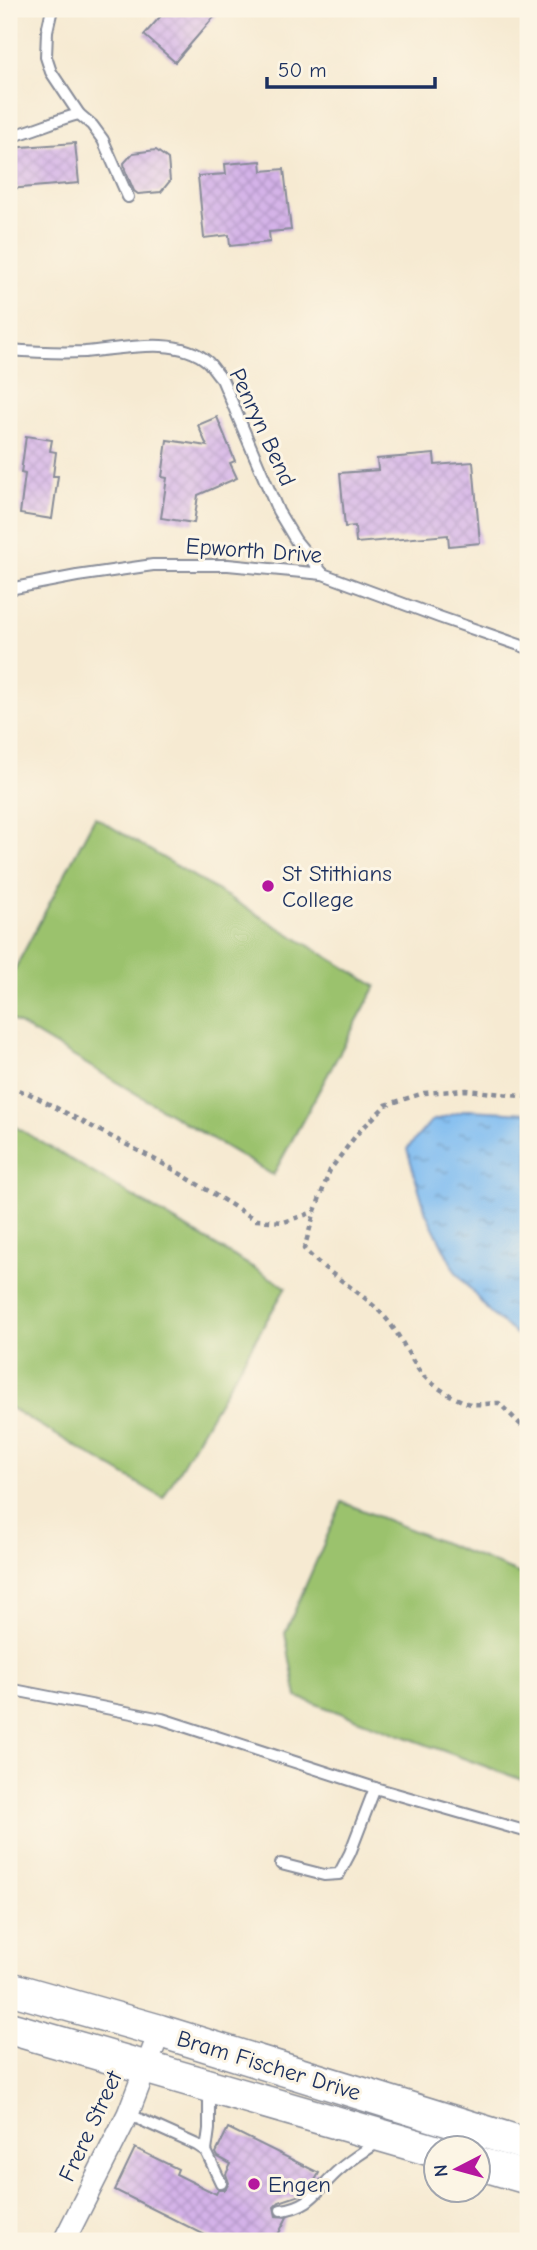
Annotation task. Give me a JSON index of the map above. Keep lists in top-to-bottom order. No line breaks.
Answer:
{"streets":{"main road":["Bram Fischer Drive"],"street":["Frere Street"],"lane":["Penryn Bend","Epworth Drive"]},"crossings":[["Penryn Bend","Epworth Drive"],["Bram Fischer Drive","Frere Street"]],"places":["St Stithians College","Engen"],"scale_bar":"50 m","north":"left"}
